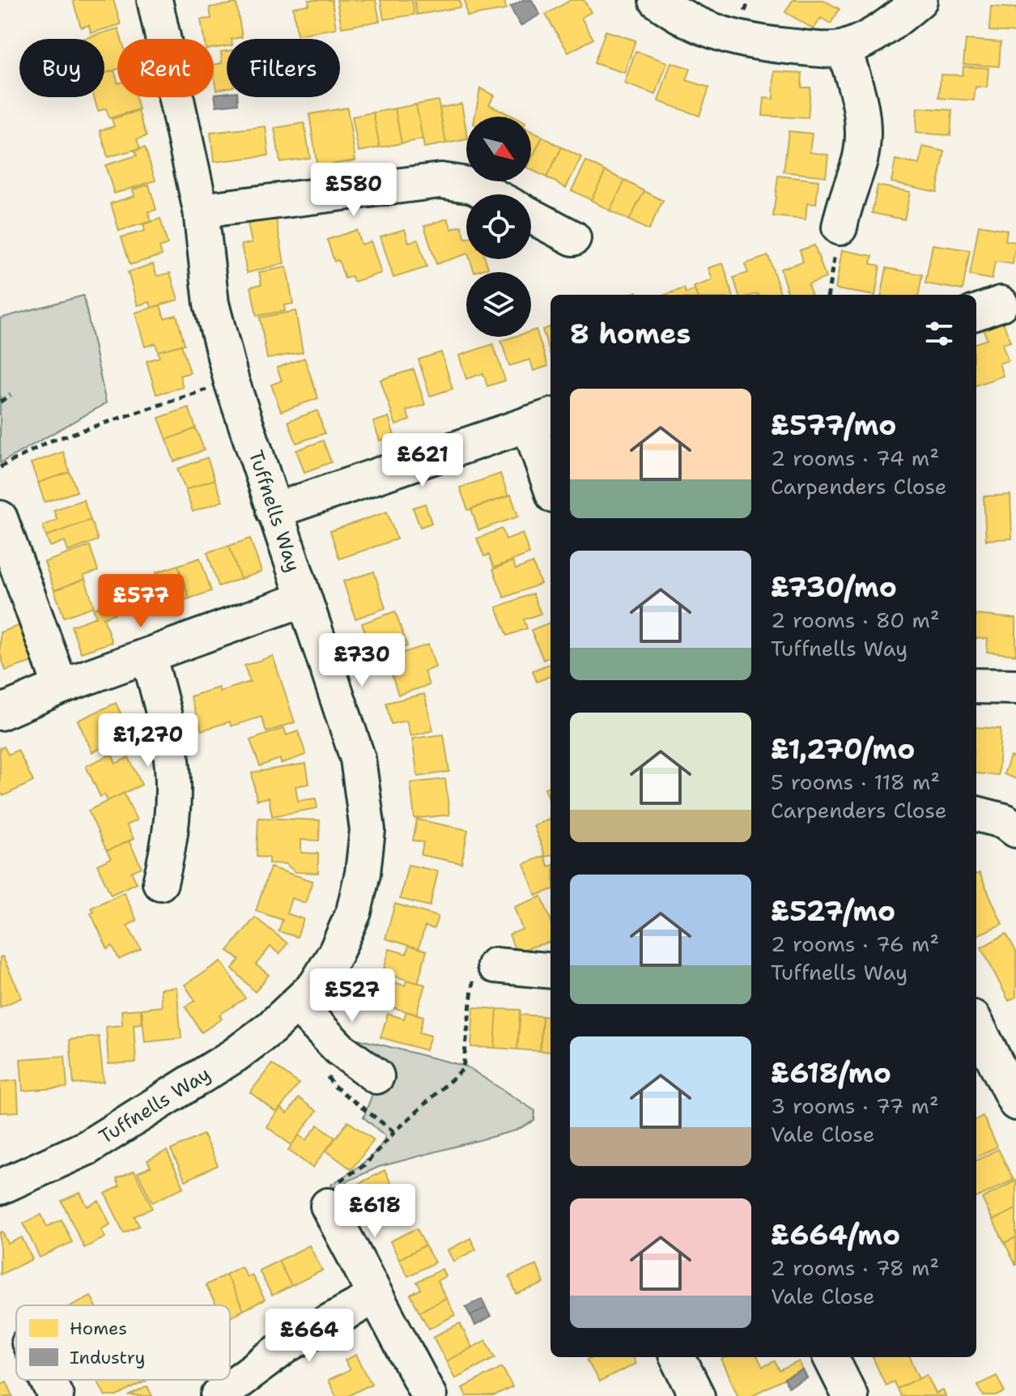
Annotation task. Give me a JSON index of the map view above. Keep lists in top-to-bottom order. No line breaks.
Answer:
{"streets":{"street":["Tuffnells Way"]},"legend":["Homes","Industry"],"north":"bottom right","page":{"chip":["Buy","Rent","Filters"],"price":["£580","£621","£577","£730","£1,270","£527","£618","£664"],"heading":"8 homes","list":[{"name":"£577/mo","note":"2 rooms · 74 m² · Carpenders Close"},{"name":"£730/mo","note":"2 rooms · 80 m² · Tuffnells Way"},{"name":"£1,270/mo","note":"5 rooms · 118 m² · Carpenders Close"},{"name":"£527/mo","note":"2 rooms · 76 m² · Tuffnells Way"},{"name":"£618/mo","note":"3 rooms · 77 m² · Vale Close"},{"name":"£664/mo","note":"2 rooms · 78 m² · Vale Close"}]}}
